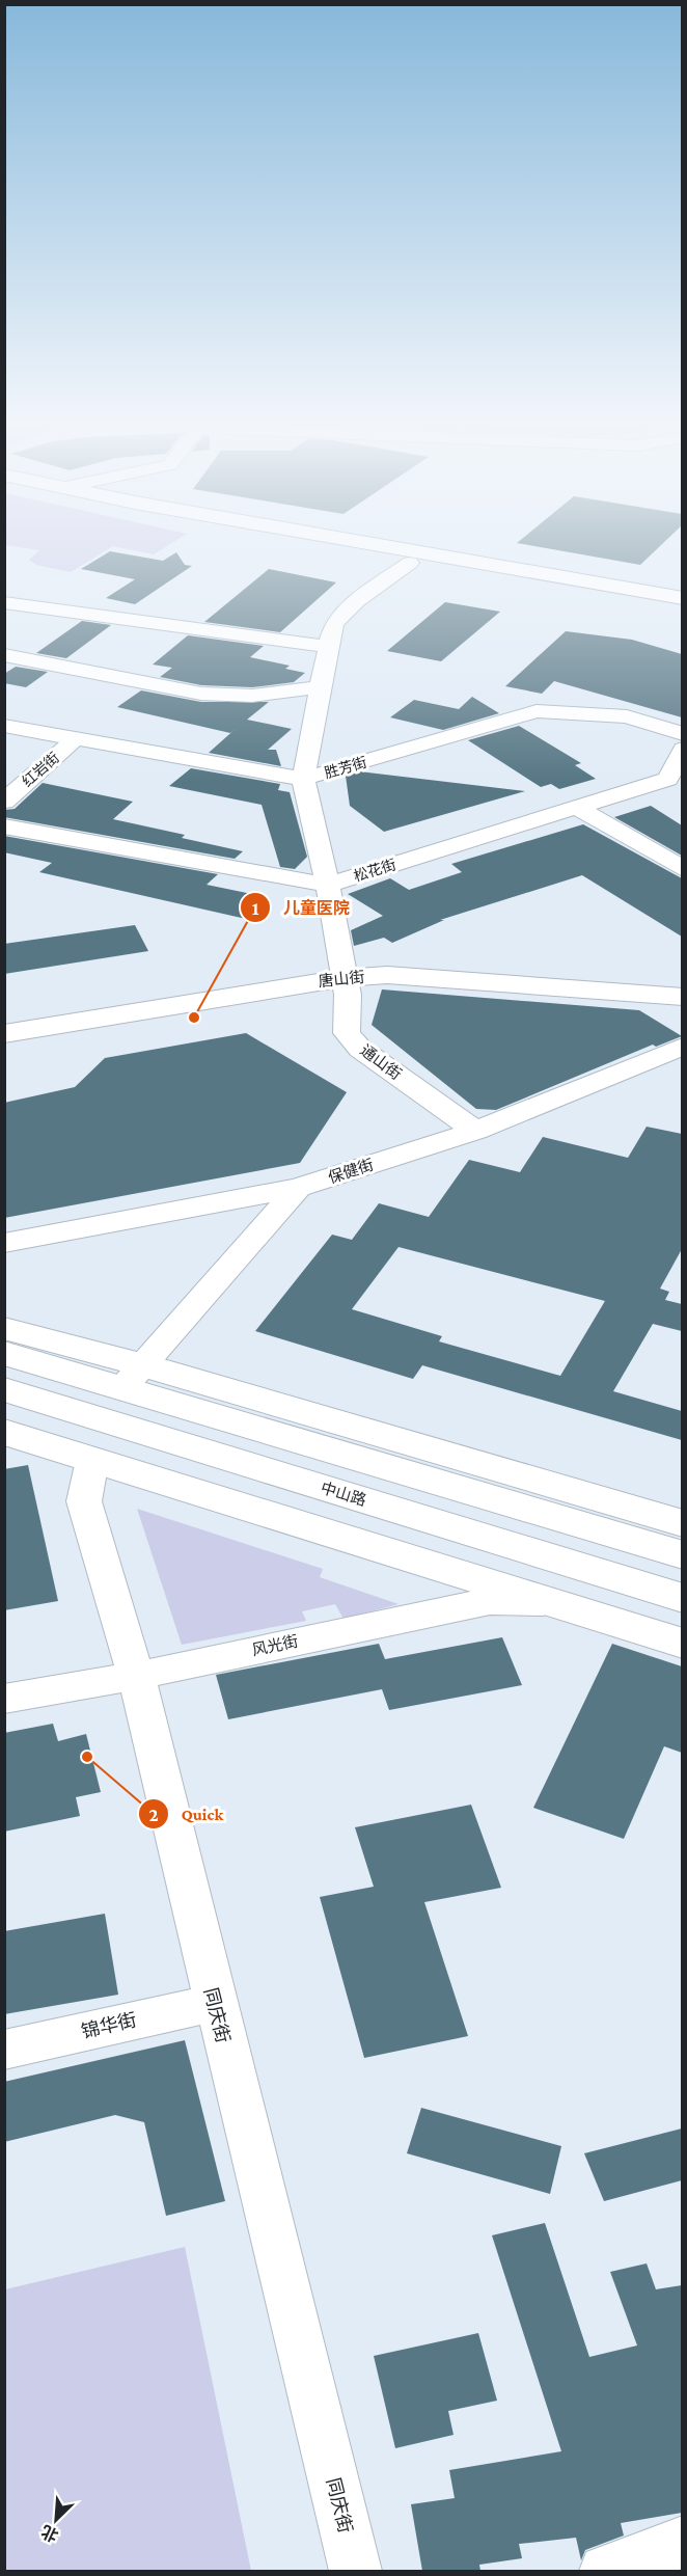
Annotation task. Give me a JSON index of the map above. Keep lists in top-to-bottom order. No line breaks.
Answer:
{"streets":{"main road":["唐山街","中山路"],"street":["胜芳街","红岩街","松花街","通山街","保健街","风光街","同庆街","锦华街"]},"crossings":[["胜芳街","红岩街"],["胜芳街","通山街"],["松花街","通山街"],["唐山街","通山街"],["通山街","保健街"],["风光街","同庆街"],["同庆街","锦华街"]],"places":["儿童医院","Quick"],"north":"bottom left"}
